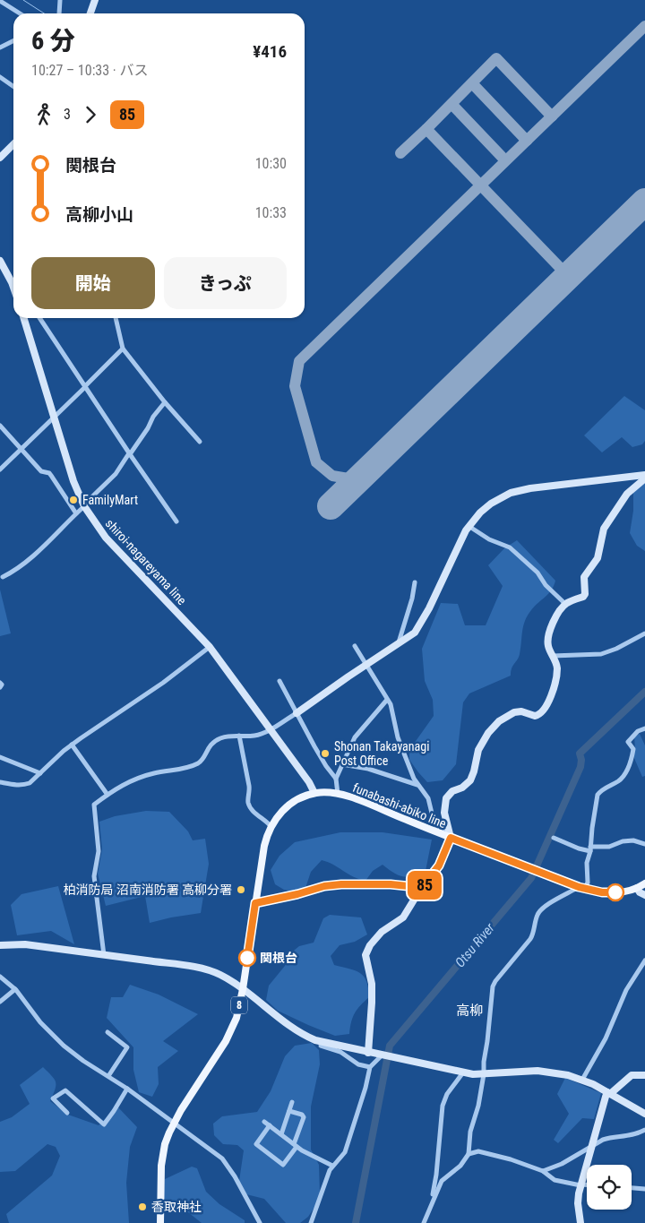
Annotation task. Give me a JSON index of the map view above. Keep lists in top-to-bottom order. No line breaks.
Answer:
{"streets":{"main road":["funabashi-abiko line","8"],"street":["shiroi-nagareyama line"]},"crossings":[["shiroi-nagareyama line","funabashi-abiko line"]],"districts":["高柳"],"water":["Otsu River"],"places":["FamilyMart","Shonan Takayanagi Post Office","柏消防局 沼南消防署 高柳分署","関根台","香取神社"],"lines":["bus line 85"],"page":{"on_map":"85","heading":["6 分","10:27 – 10:33 · バス","¥416"],"legs":["3","85"],"list":[{"name":"関根台","value":"10:30"},{"name":"高柳小山","value":"10:33"}],"buttons":["開始","きっぷ"]}}
